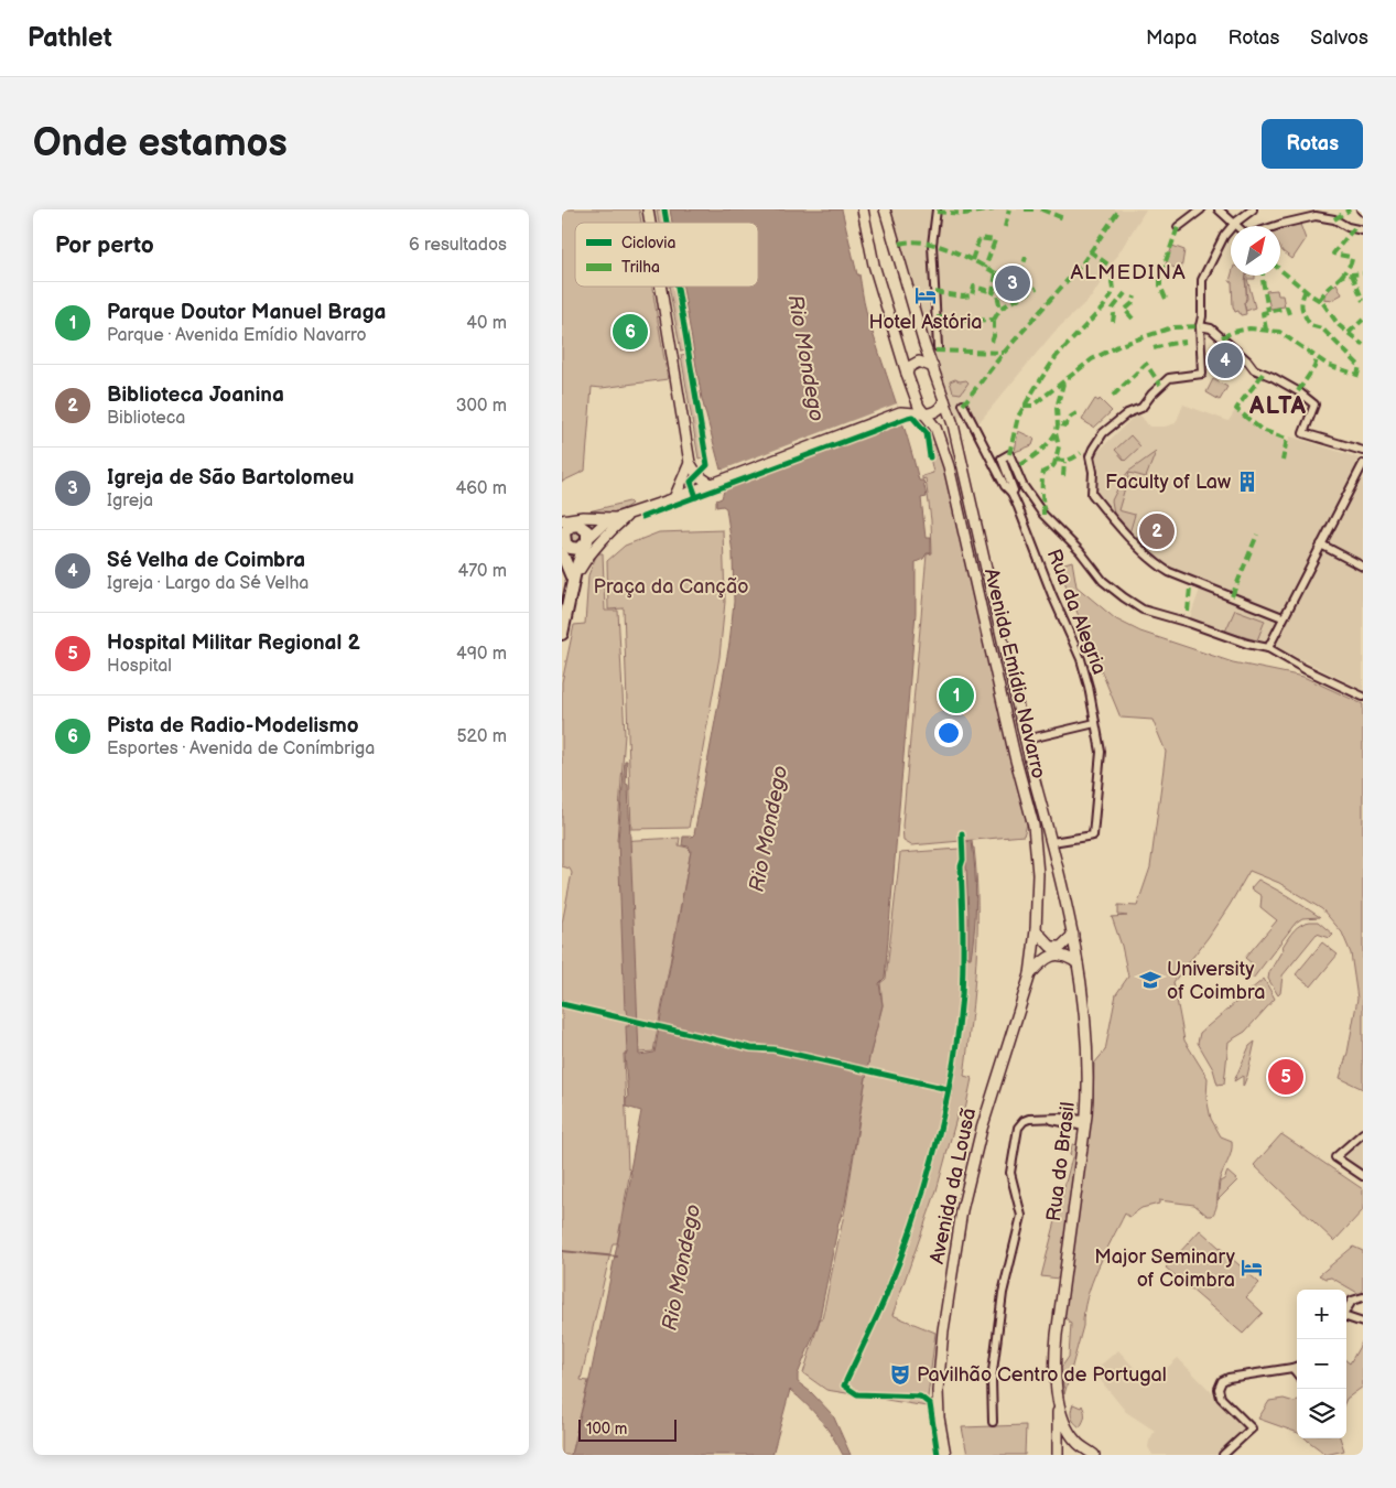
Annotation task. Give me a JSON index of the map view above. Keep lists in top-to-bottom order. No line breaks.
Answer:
{"streets":{"main road":["Avenida Emídio Navarro","Rua do Brasil","Avenida da Lousã"],"street":["Rua da Alegria"]},"crossings":[["Rua da Alegria","Avenida Emídio Navarro"],["Avenida Emídio Navarro","Rua do Brasil"],["Avenida Emídio Navarro","Avenida da Lousã"]],"districts":["ALMEDINA","ALTA"],"water":["Rio Mondego"],"parks":["Praça da Canção"],"places":{"hotel":["Hotel Astória","Major Seminary of Coimbra"],"building":["Faculty of Law"],"school or university":["University of Coimbra"],"theatre":["Pavilhão Centro de Portugal"]},"legend":["Ciclovia","Trilha"],"scale_bar":"100 m","north":"top right","page":{"header":"Pathlet","nav":["Mapa","Rotas","Salvos"],"buttons":"Rotas","title":"Onde estamos","heading":["Por perto","6 resultados"],"pins":["3","6","4","2","1","5"],"list":[{"mark":"1","name":"Parque Doutor Manuel Braga","note":"Parque · Avenida Emídio Navarro","value":"40 m"},{"mark":"2","name":"Biblioteca Joanina","note":"Biblioteca","value":"300 m"},{"mark":"3","name":"Igreja de São Bartolomeu","note":"Igreja","value":"460 m"},{"mark":"4","name":"Sé Velha de Coimbra","note":"Igreja · Largo da Sé Velha","value":"470 m"},{"mark":"5","name":"Hospital Militar Regional 2","note":"Hospital","value":"490 m"},{"mark":"6","name":"Pista de Radio-Modelismo","note":"Esportes · Avenida de Conímbriga","value":"520 m"}],"map_buttons":["+","−"],"scale":"100 m"}}
